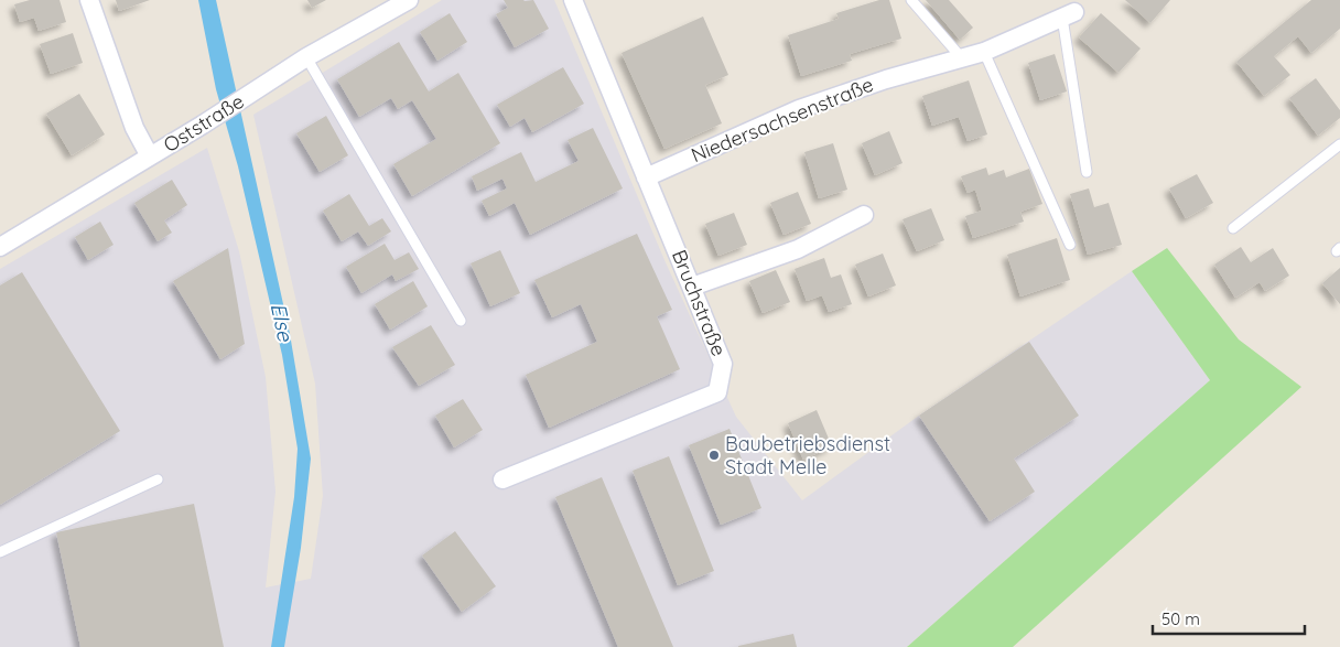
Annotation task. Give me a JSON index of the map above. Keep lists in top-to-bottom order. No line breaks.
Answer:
{"streets":{"street":["Niedersachsenstraße","Oststraße","Bruchstraße"]},"crossings":[["Niedersachsenstraße","Bruchstraße"]],"water":["Else"],"places":["Baubetriebsdienst Stadt Melle"],"scale_bar":"50 m"}
